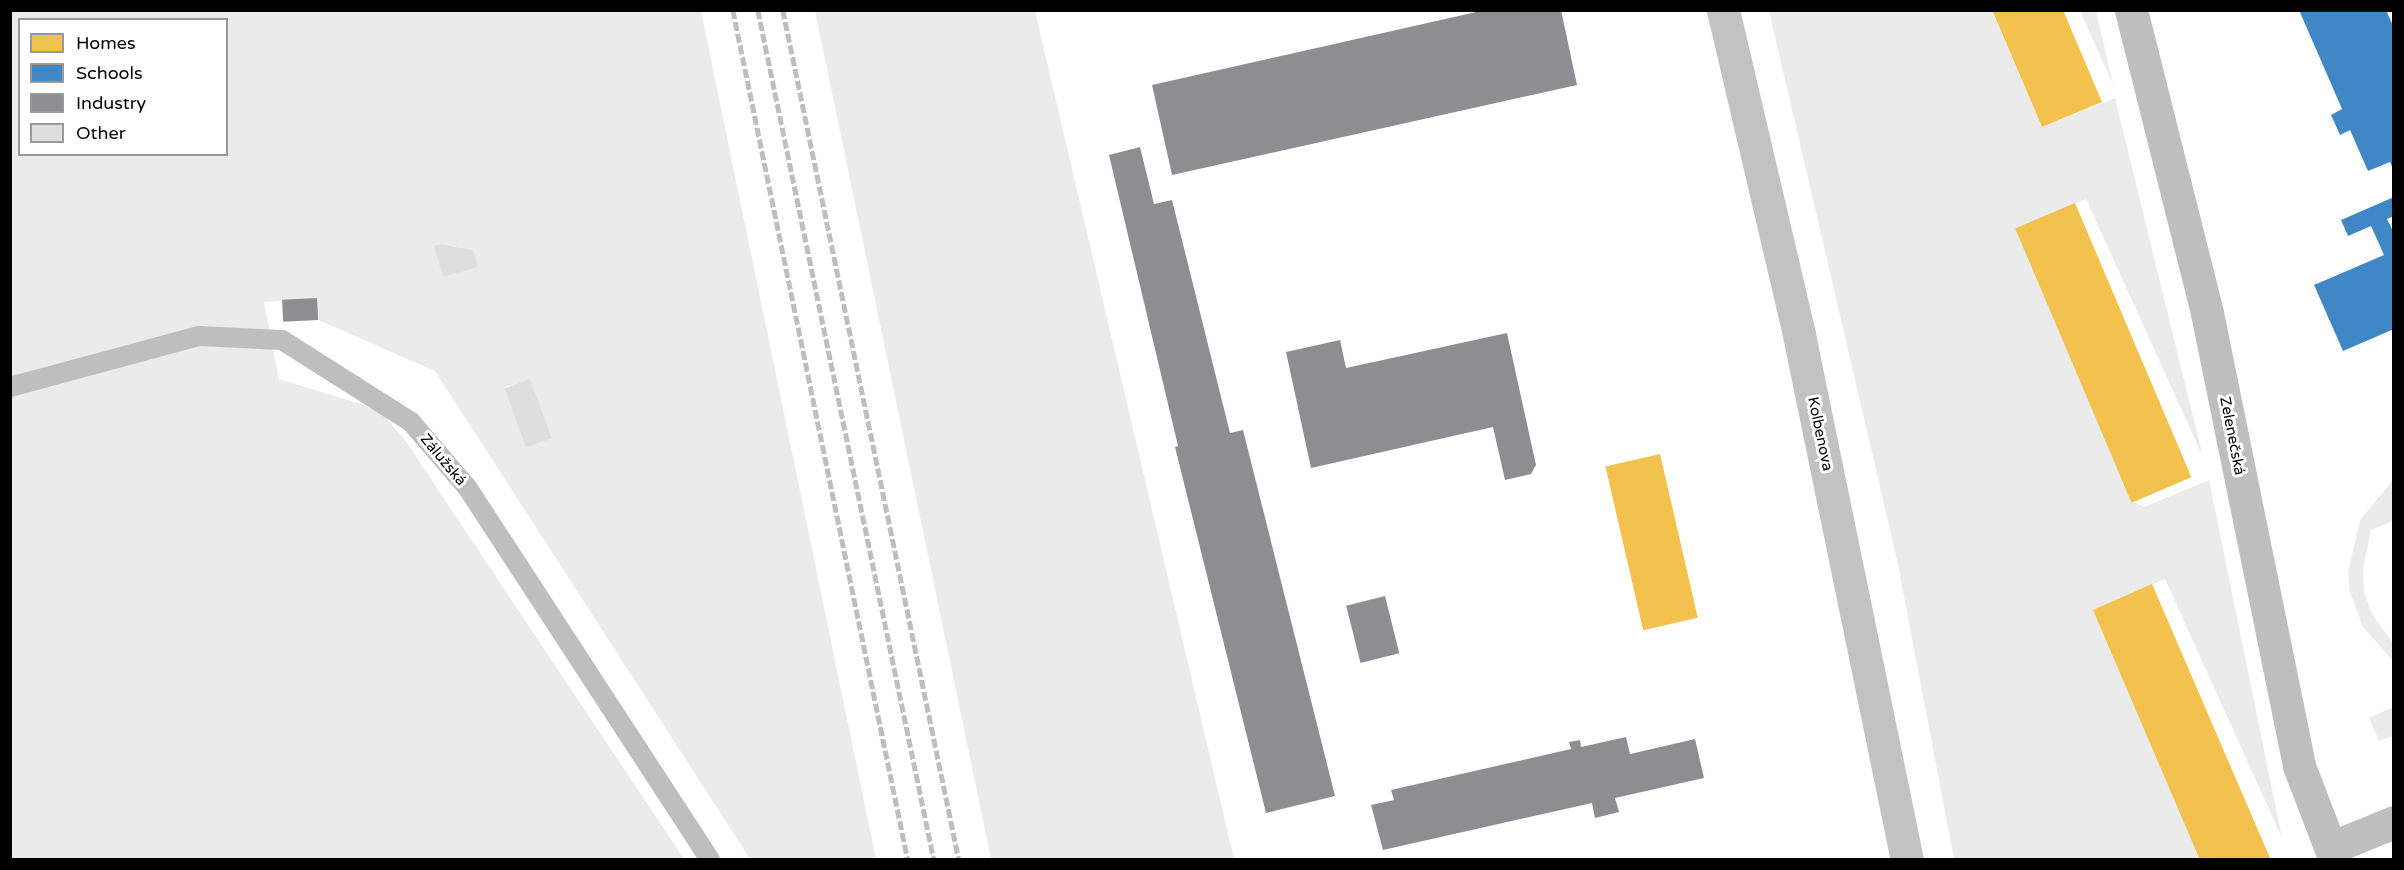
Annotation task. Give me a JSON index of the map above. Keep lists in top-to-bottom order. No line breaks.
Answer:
{"streets":{"main road":["Kolbenova"],"street":["Zelenečská"],"lane":["Zálužská"]},"legend":["Homes","Schools","Industry","Other"]}
